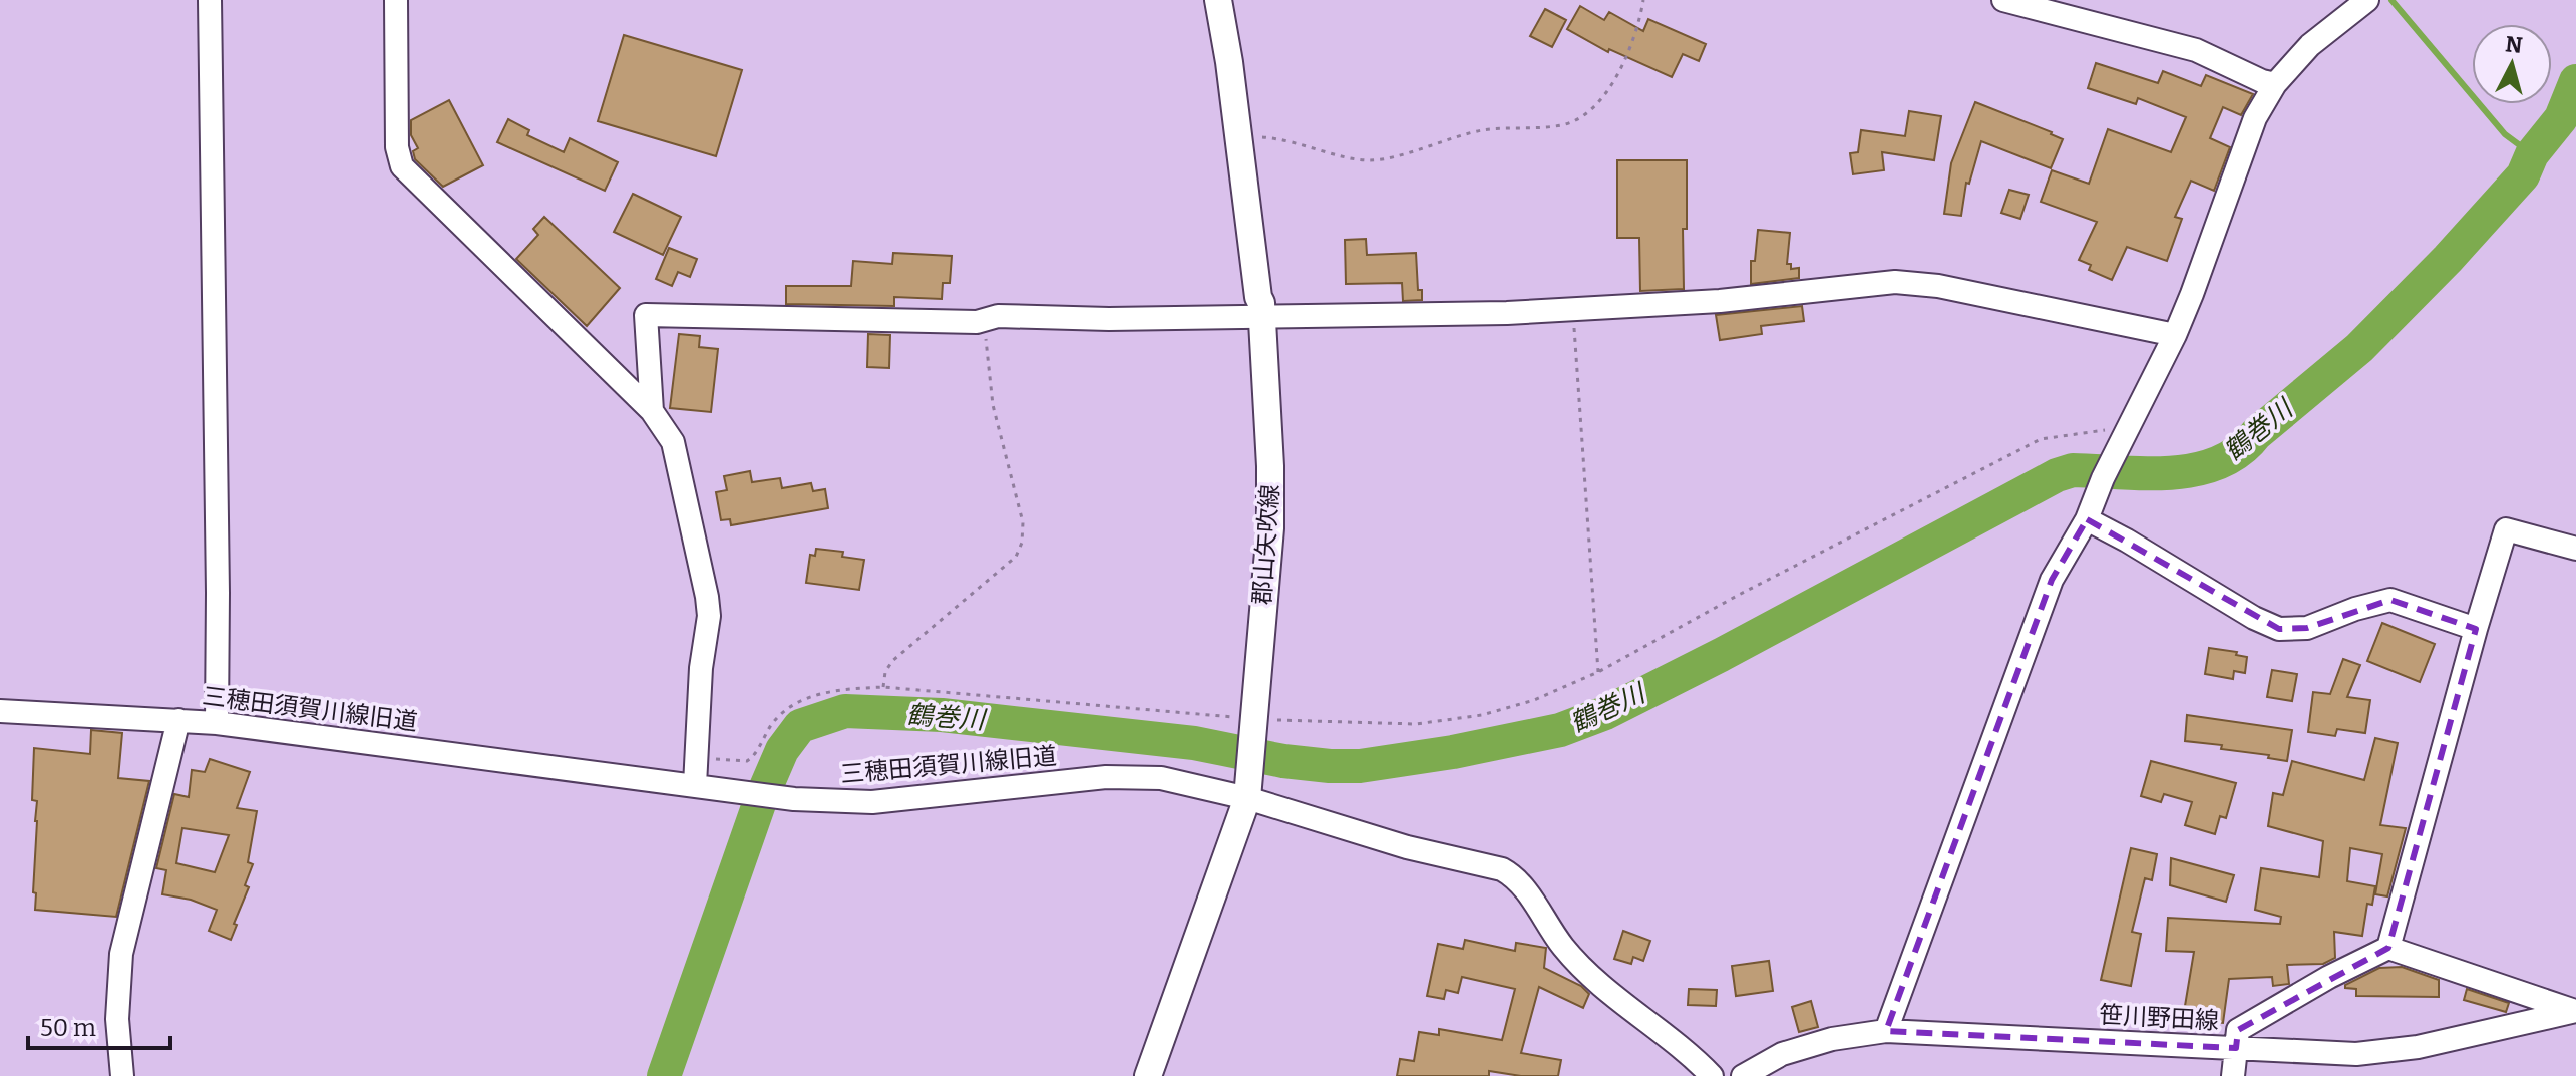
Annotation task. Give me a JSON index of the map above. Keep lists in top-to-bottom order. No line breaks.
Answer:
{"streets":{"main road":["郡山矢吹線"],"street":["三穂田須賀川線旧道","笹川野田線"]},"crossings":[["郡山矢吹線","三穂田須賀川線旧道"]],"water":["鶴巻川"],"scale_bar":"50 m","north":"top"}
